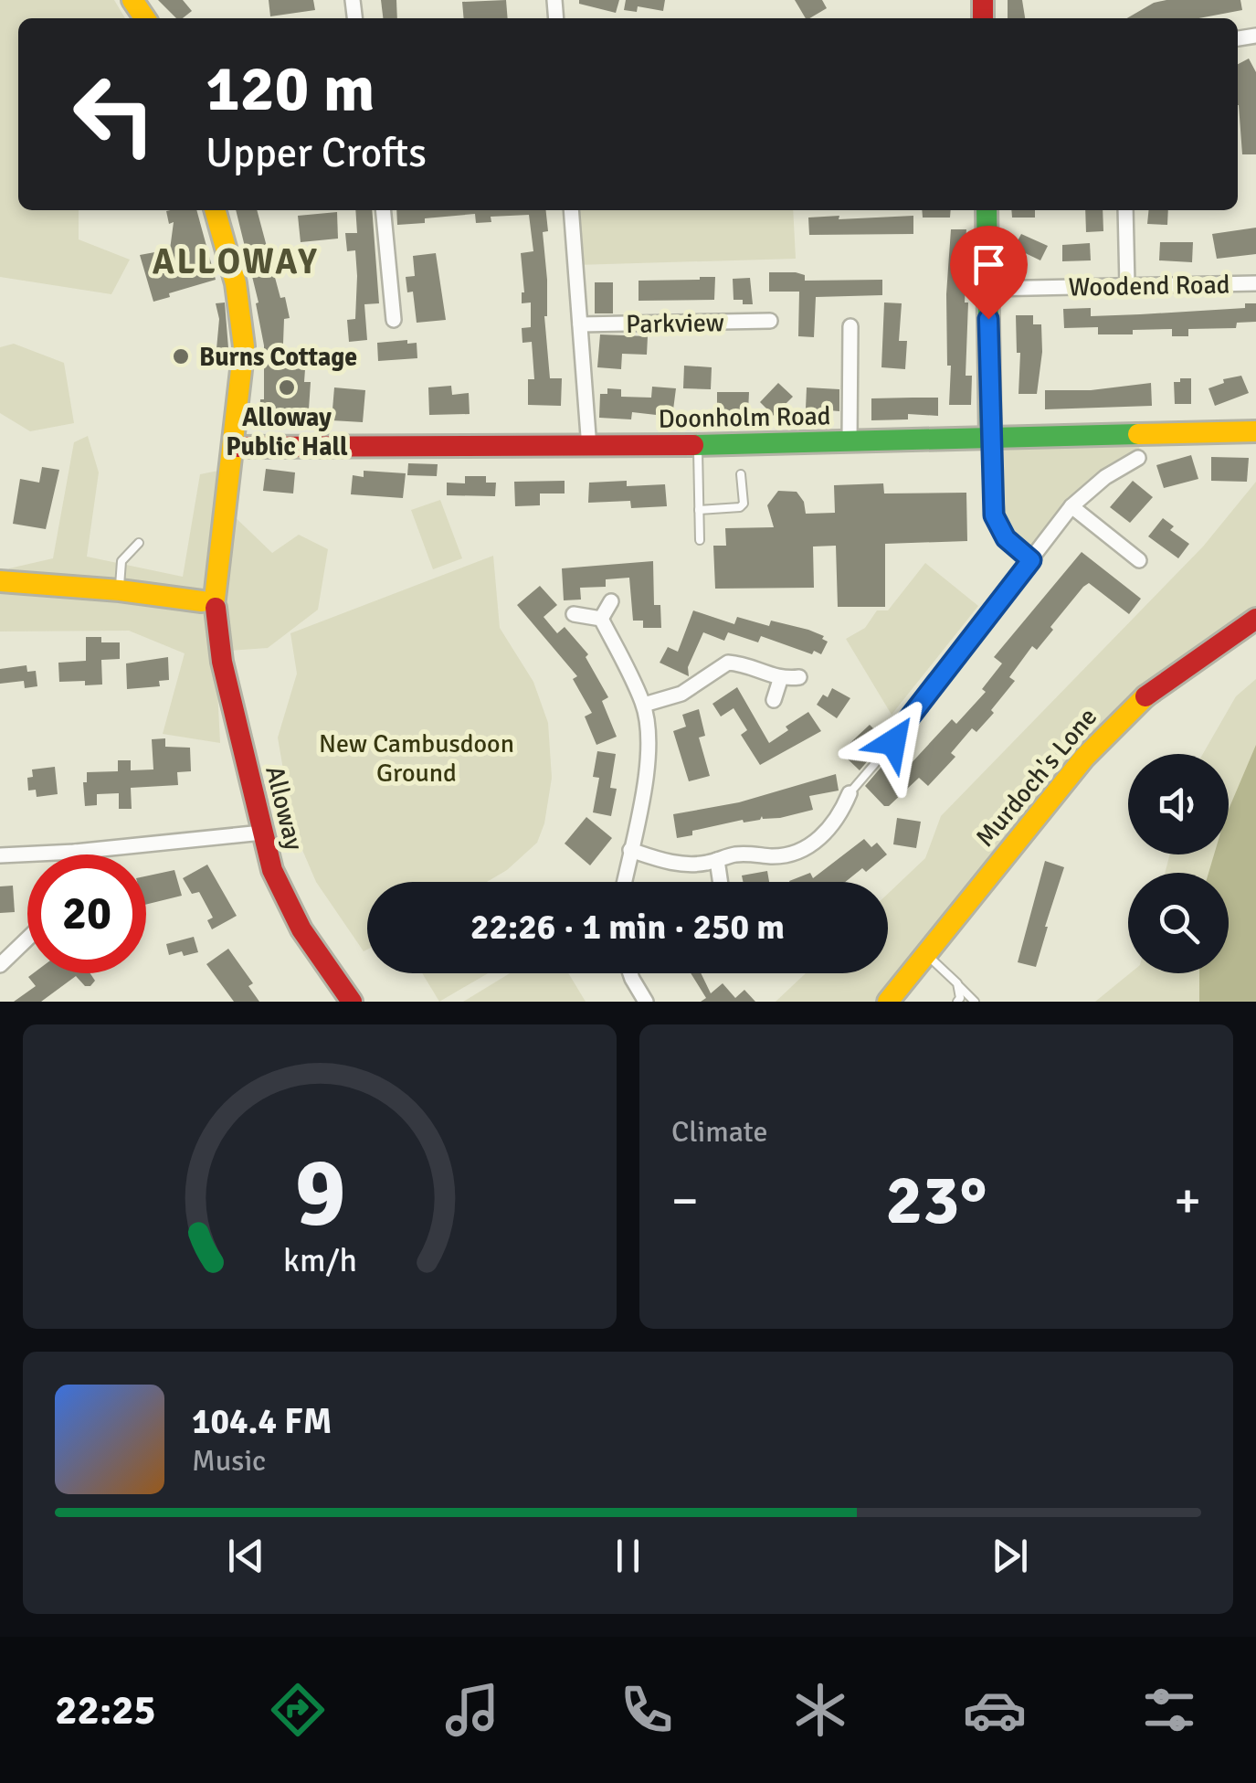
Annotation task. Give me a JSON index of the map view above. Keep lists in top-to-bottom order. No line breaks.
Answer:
{"streets":{"street":["Woodend Road","Parkview","Doonholm Road","Murdoch's Lone","Alloway"]},"crossings":[["Doonholm Road","Alloway"]],"districts":["ALLOWAY"],"parks":["New Cambusdoon Ground"],"places":["Burns Cottage","Alloway Public Hall"],"page":{"turn":["120 m","Upper Crofts"],"limit":"20","trip":"22:26 · 1 min · 250 m","tile":"Climate","heat":["−","23°","+"],"song":["104.4 FM","Music"],"tabs":"22:25","gauge":["9","km/h"]}}
